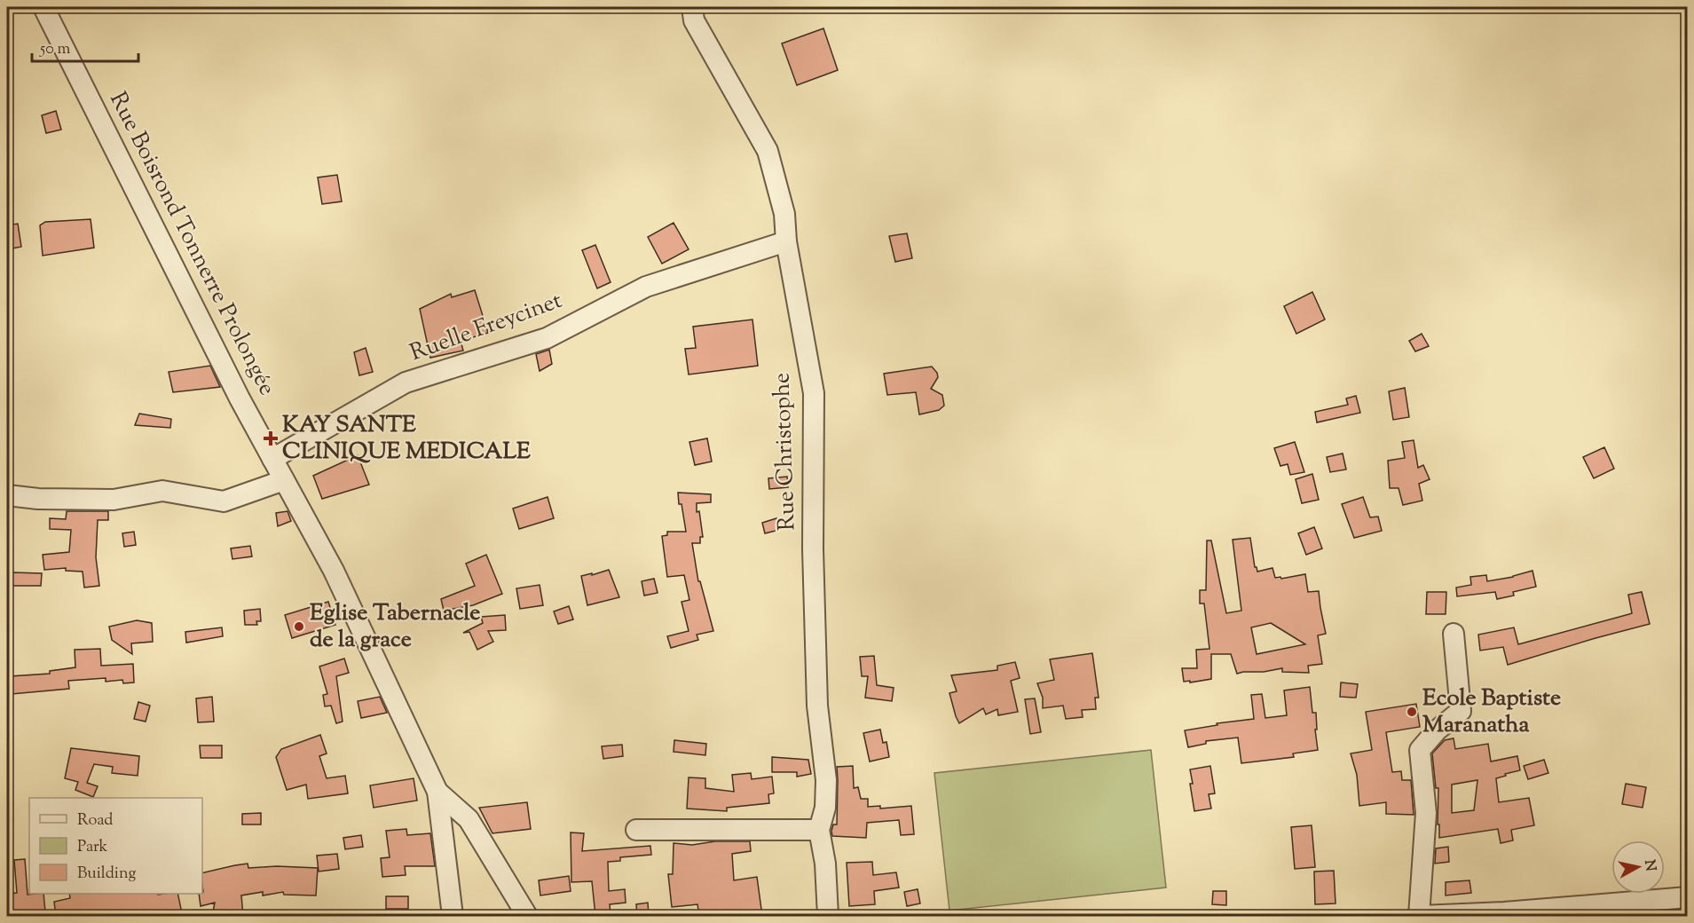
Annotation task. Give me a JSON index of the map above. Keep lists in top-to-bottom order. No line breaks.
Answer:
{"streets":{"street":["Rue Boisrond Tonnerre Prolongée","Ruelle Freycinet","Rue Christophe"]},"crossings":[["Rue Boisrond Tonnerre Prolongée","Ruelle Freycinet"],["Ruelle Freycinet","Rue Christophe"]],"places":{"health":["KAY SANTE CLINIQUE MEDICALE"],"other":["Eglise Tabernacle de la grace","Ecole Baptiste Maranatha"]},"legend":["Road","Park","Building"],"scale_bar":"50 m","north":"right"}
